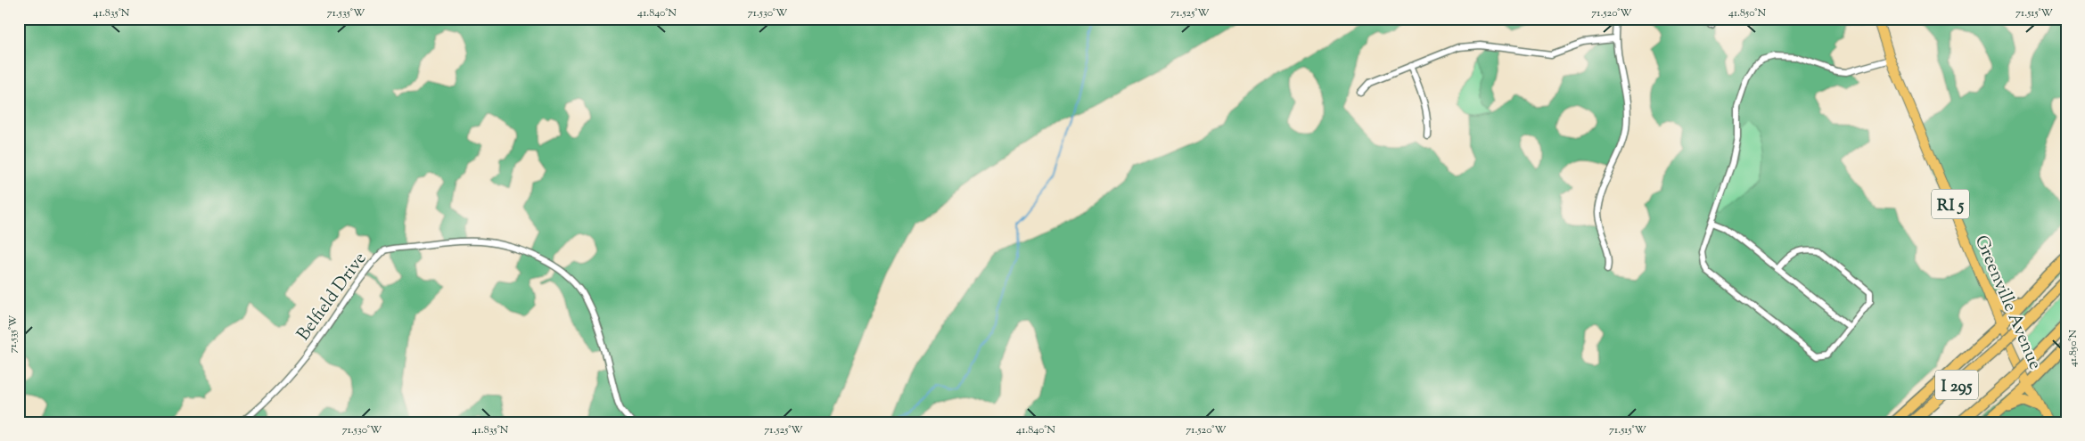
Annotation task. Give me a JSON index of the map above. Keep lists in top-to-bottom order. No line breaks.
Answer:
{"streets":{"highway":["I 295"],"main road":["RI 5","Greenville Avenue"],"street":["Belfield Drive"]},"coordinates":["41.835°N","71.535°W","41.840°N","71.530°W","71.525°W","71.520°W","41.850°N","71.515°W"]}
